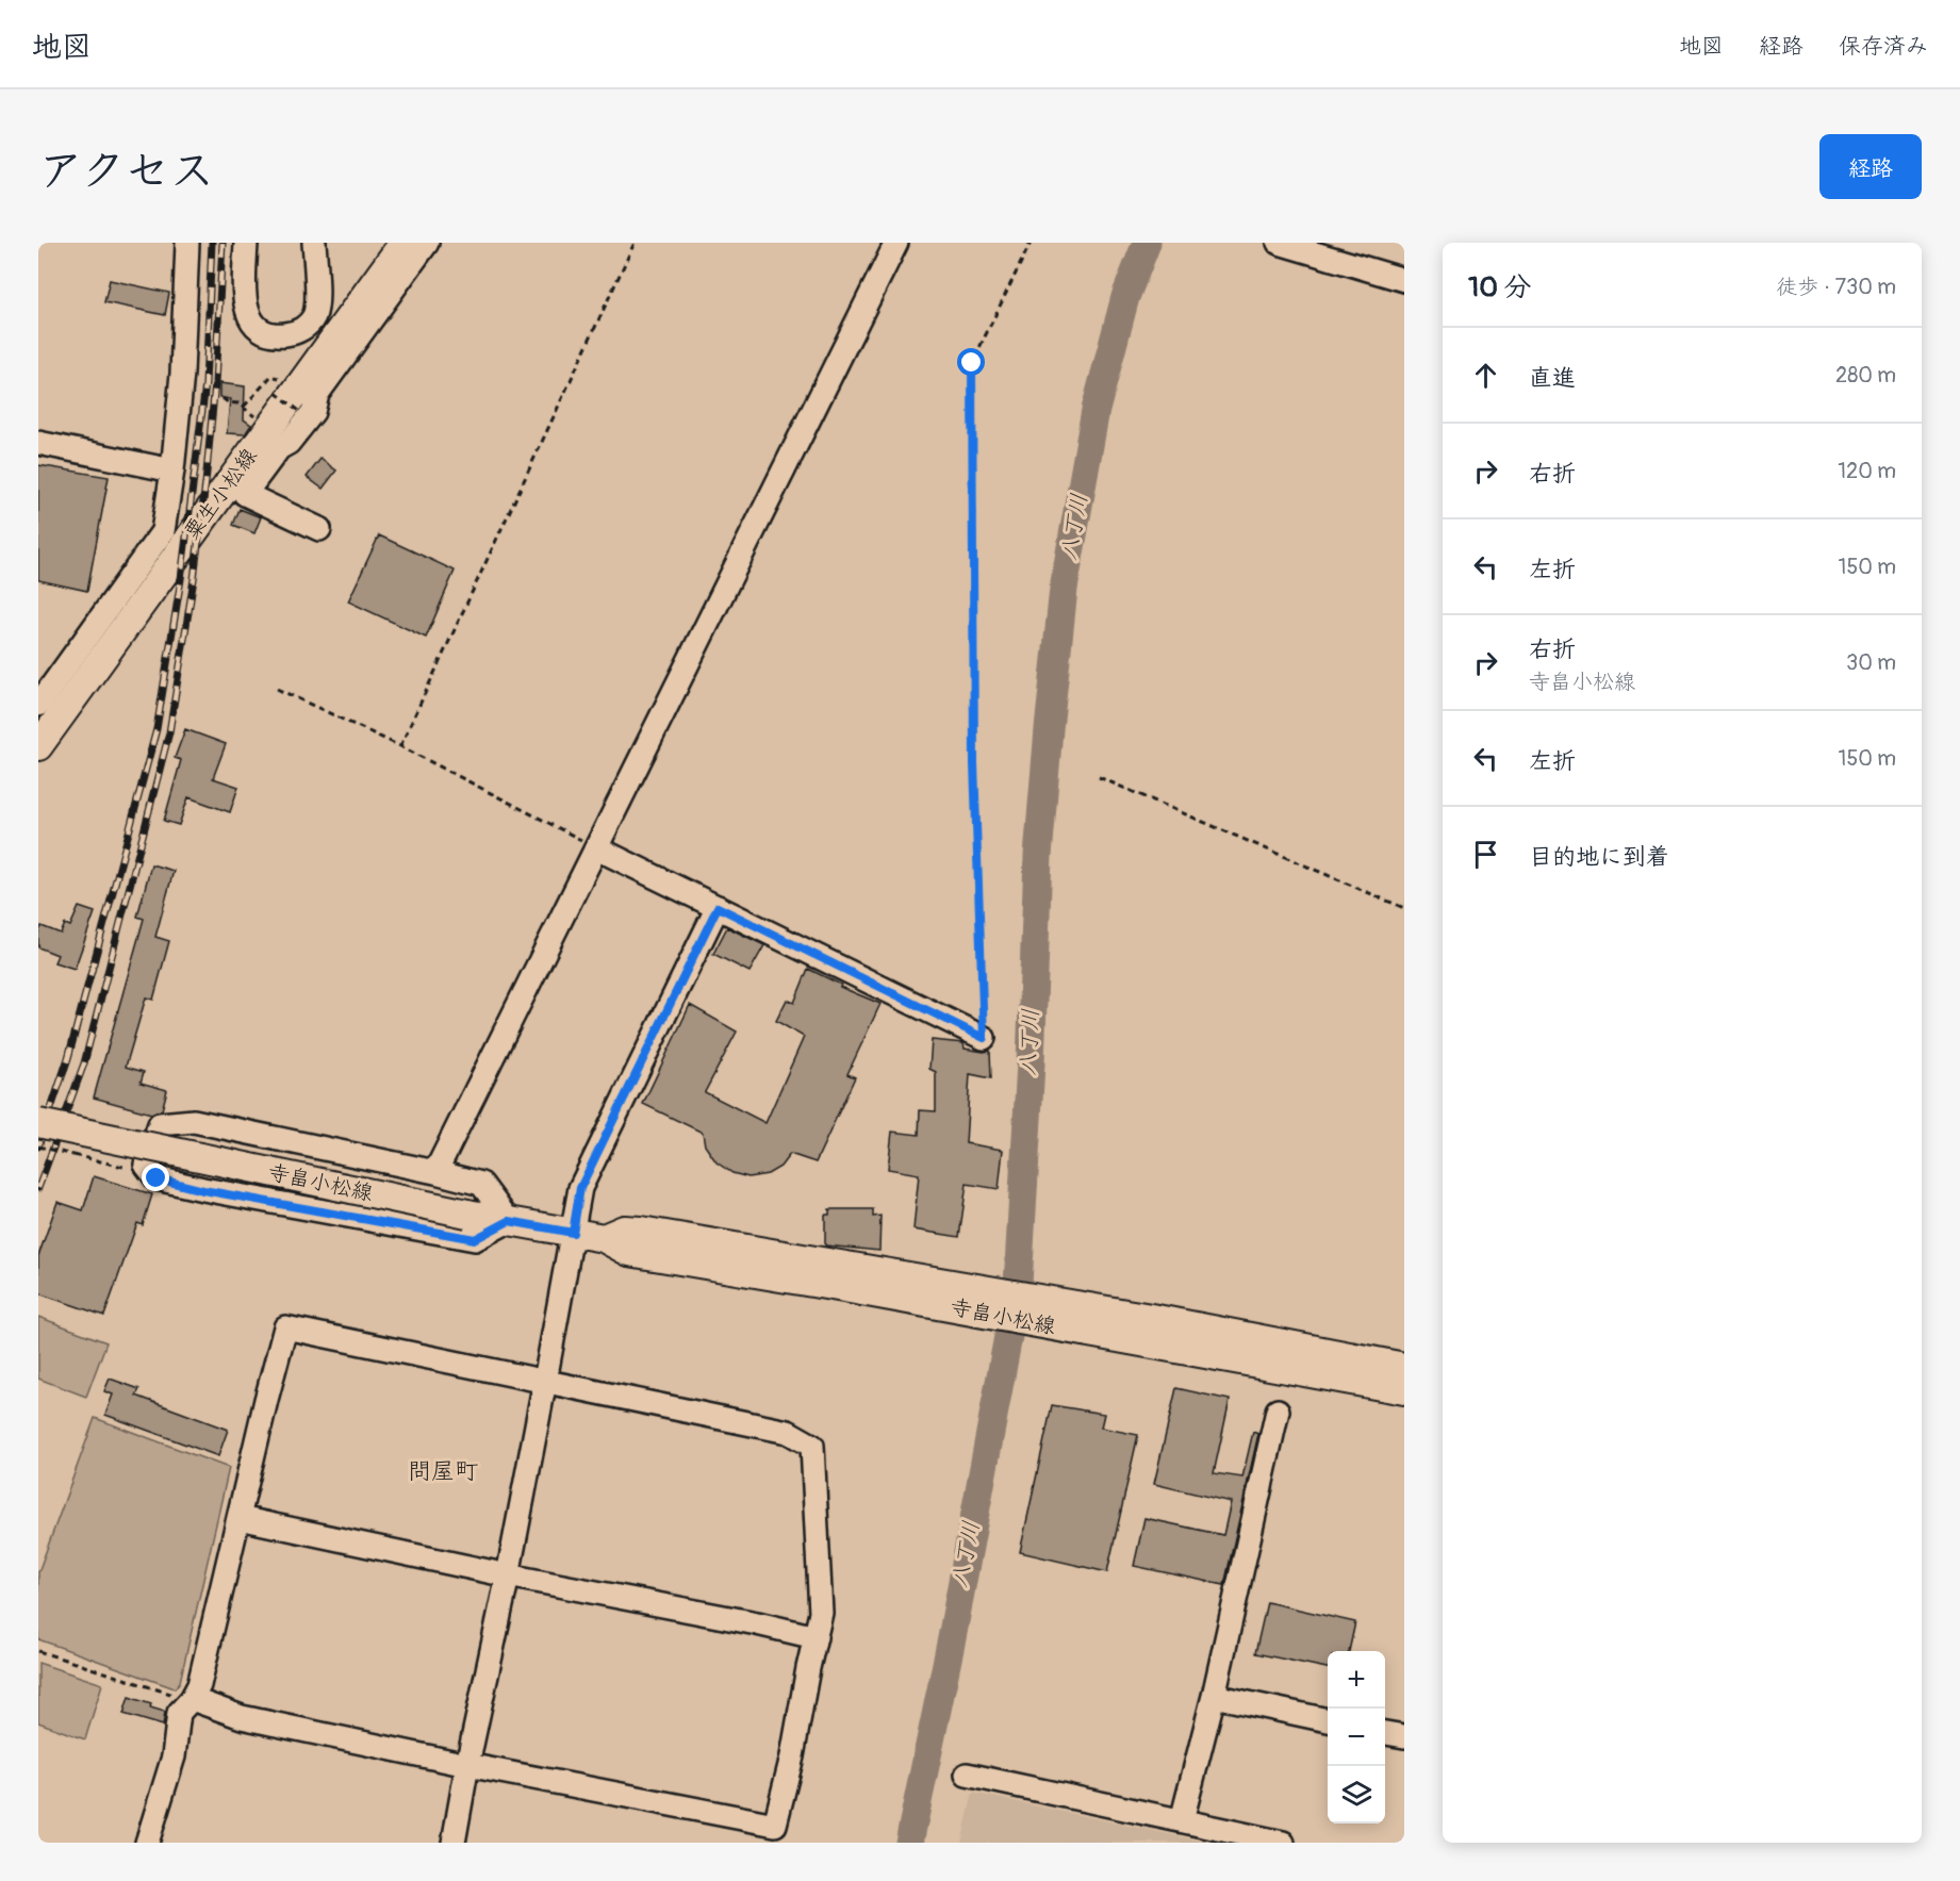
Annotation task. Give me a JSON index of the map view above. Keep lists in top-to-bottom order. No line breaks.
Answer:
{"streets":{"main road":["粟生小松線","寺畠小松線"]},"districts":["問屋町"],"water":["八丁川"],"page":{"header":"地図","nav":["地図","経路","保存済み"],"title":"アクセス","buttons":"経路","heading":["10 分","徒歩 · 730 m"],"list":[["直進","280 m"],["右折","120 m"],["左折","150 m"],["右折","寺畠小松線","30 m"],["左折","150 m"],"目的地に到着"],"map_buttons":["+","−"]}}
